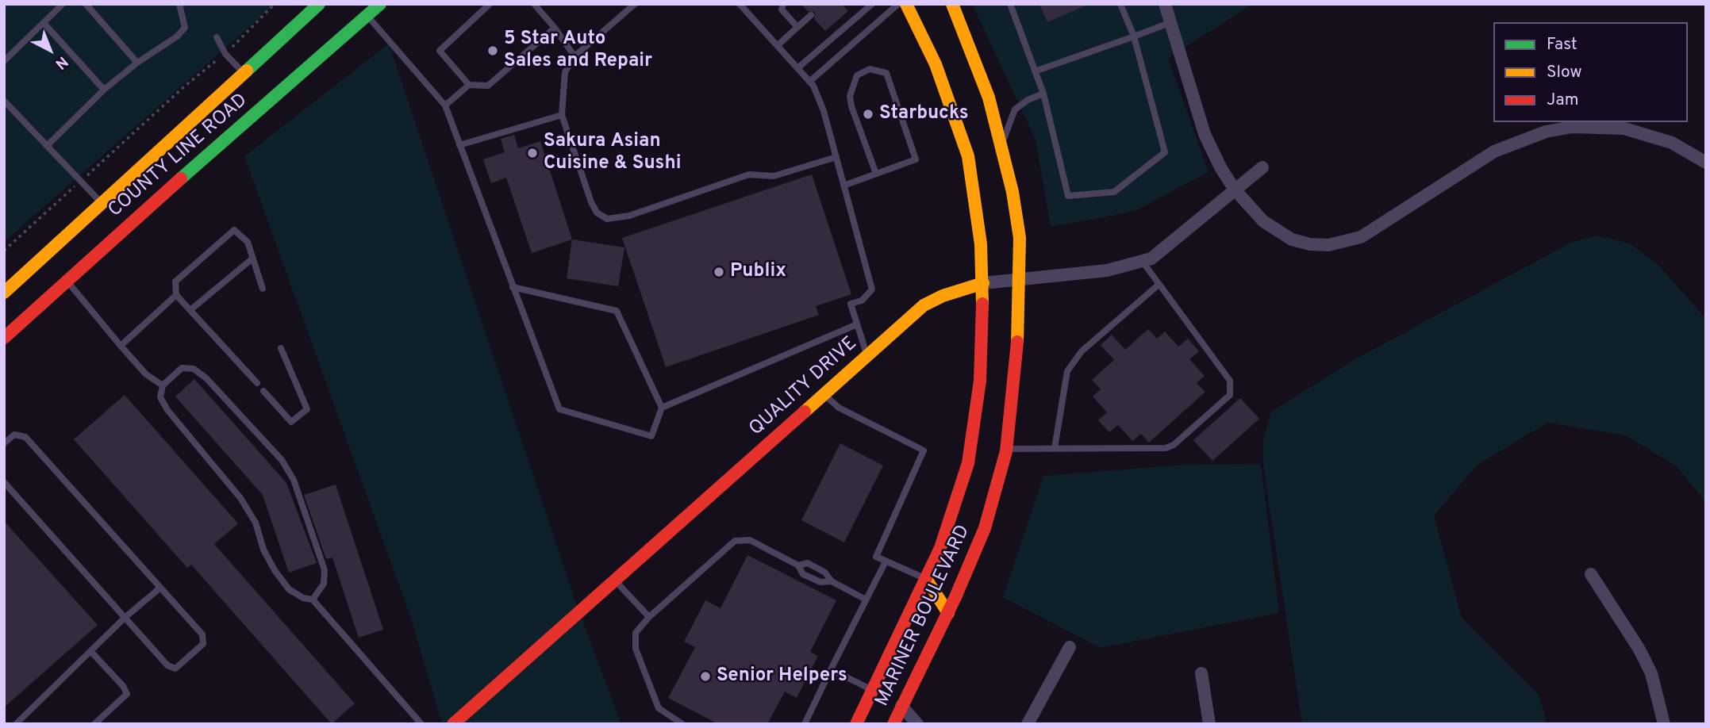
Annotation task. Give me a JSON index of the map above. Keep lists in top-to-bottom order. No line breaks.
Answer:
{"streets":{"main road":["COUNTY LINE ROAD","QUALITY DRIVE","MARINER BOULEVARD"]},"crossings":[["QUALITY DRIVE","MARINER BOULEVARD"]],"places":["5 Star Auto Sales and Repair","Starbucks","Sakura Asian Cuisine & Sushi","Publix","Senior Helpers"],"legend":["Fast","Slow","Jam"],"north":"bottom right"}
